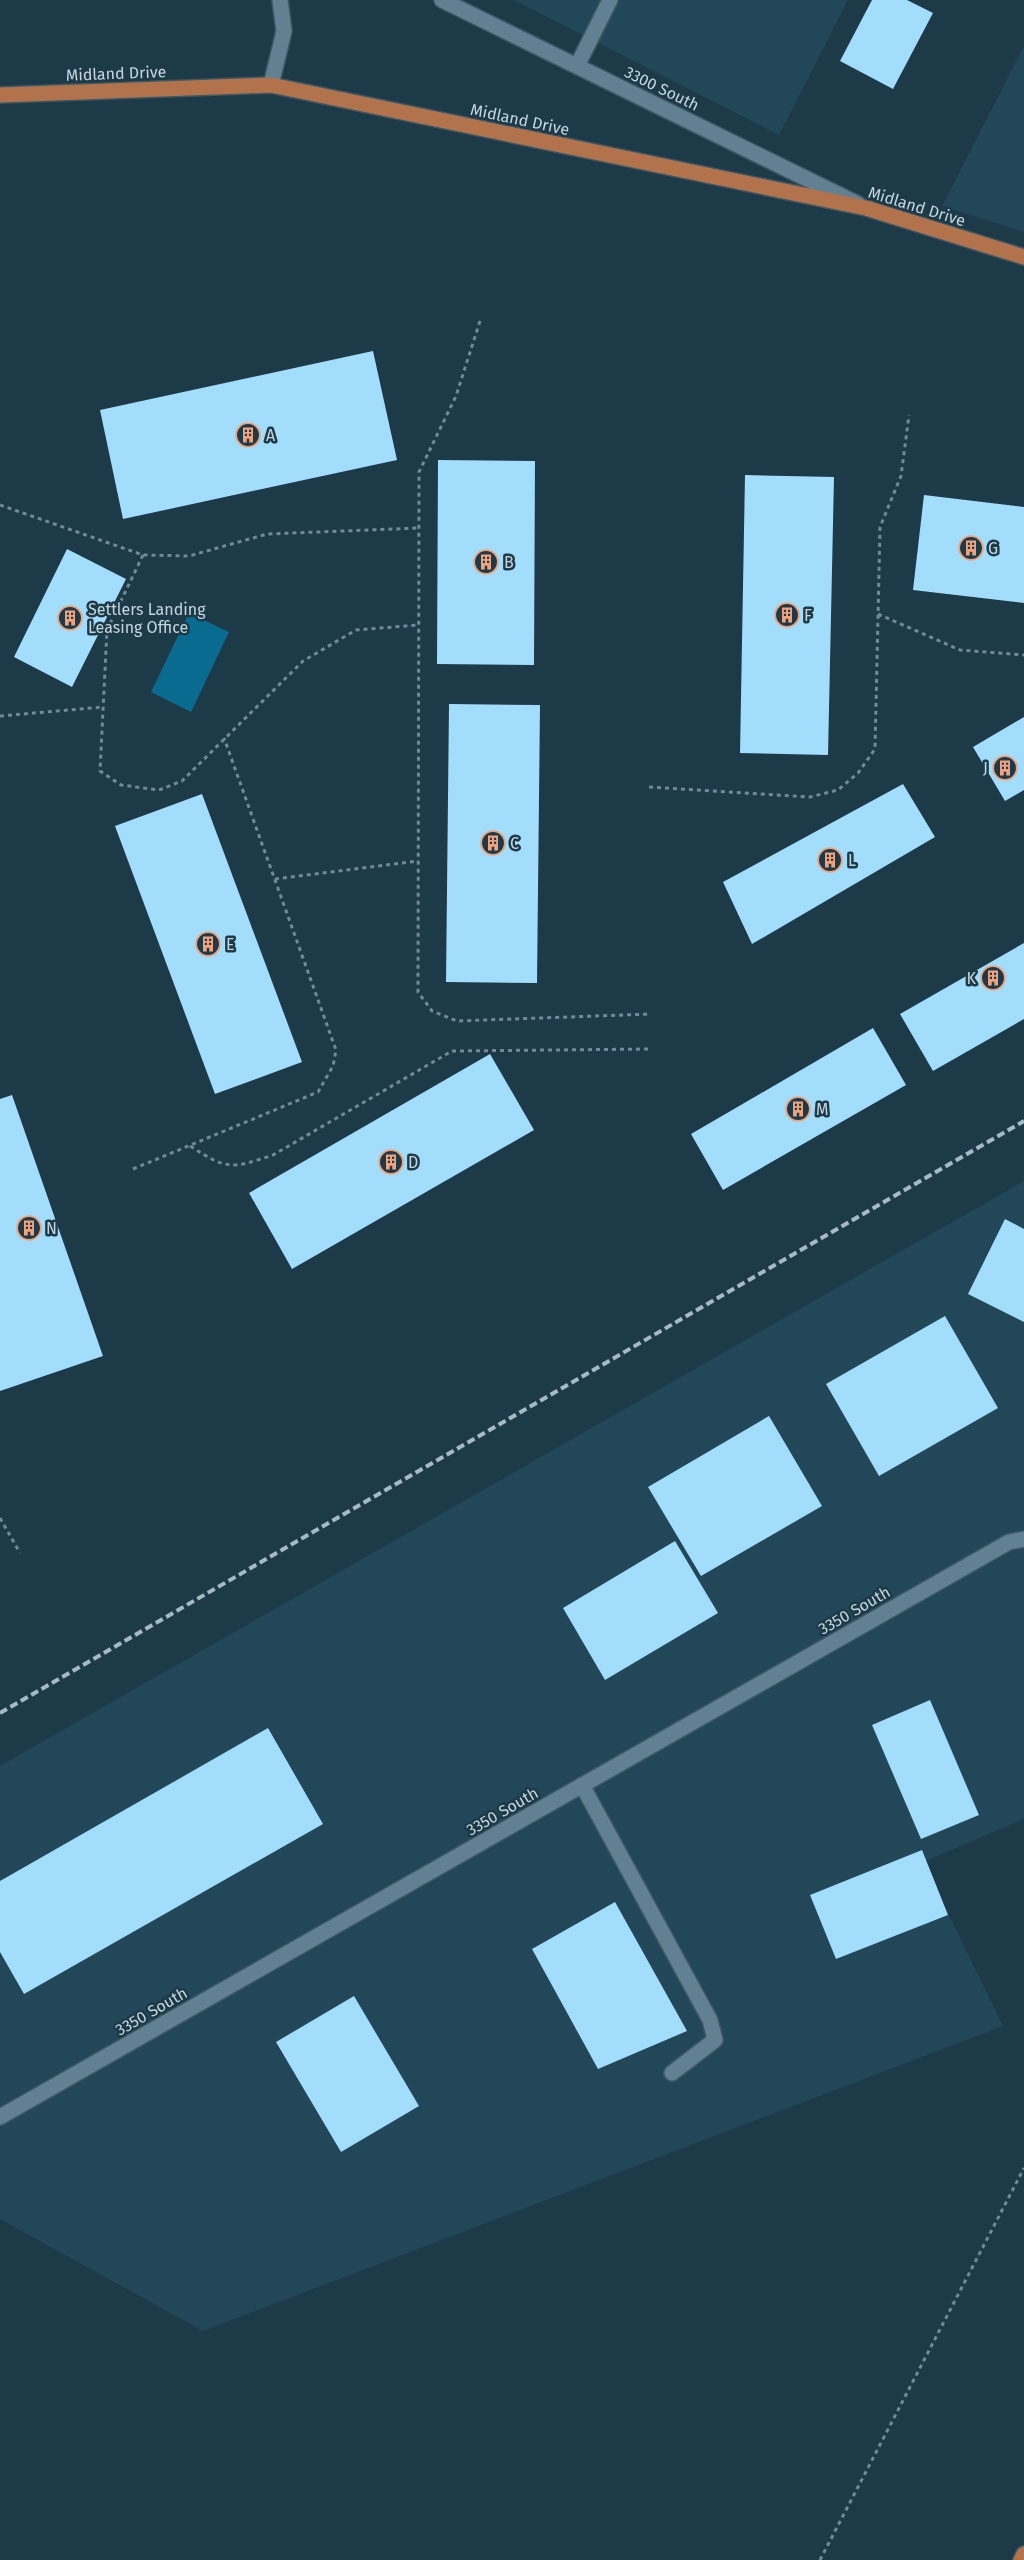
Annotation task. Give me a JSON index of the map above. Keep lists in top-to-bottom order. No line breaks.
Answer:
{"streets":{"main road":["Midland Drive"],"street":["3300 South","3350 South"]},"crossings":[["Midland Drive","3300 South"]],"places":{"building":["A","G","B","F","Settlers Landing Leasing Office","J","C","L","E","K","M","D","N"]}}
